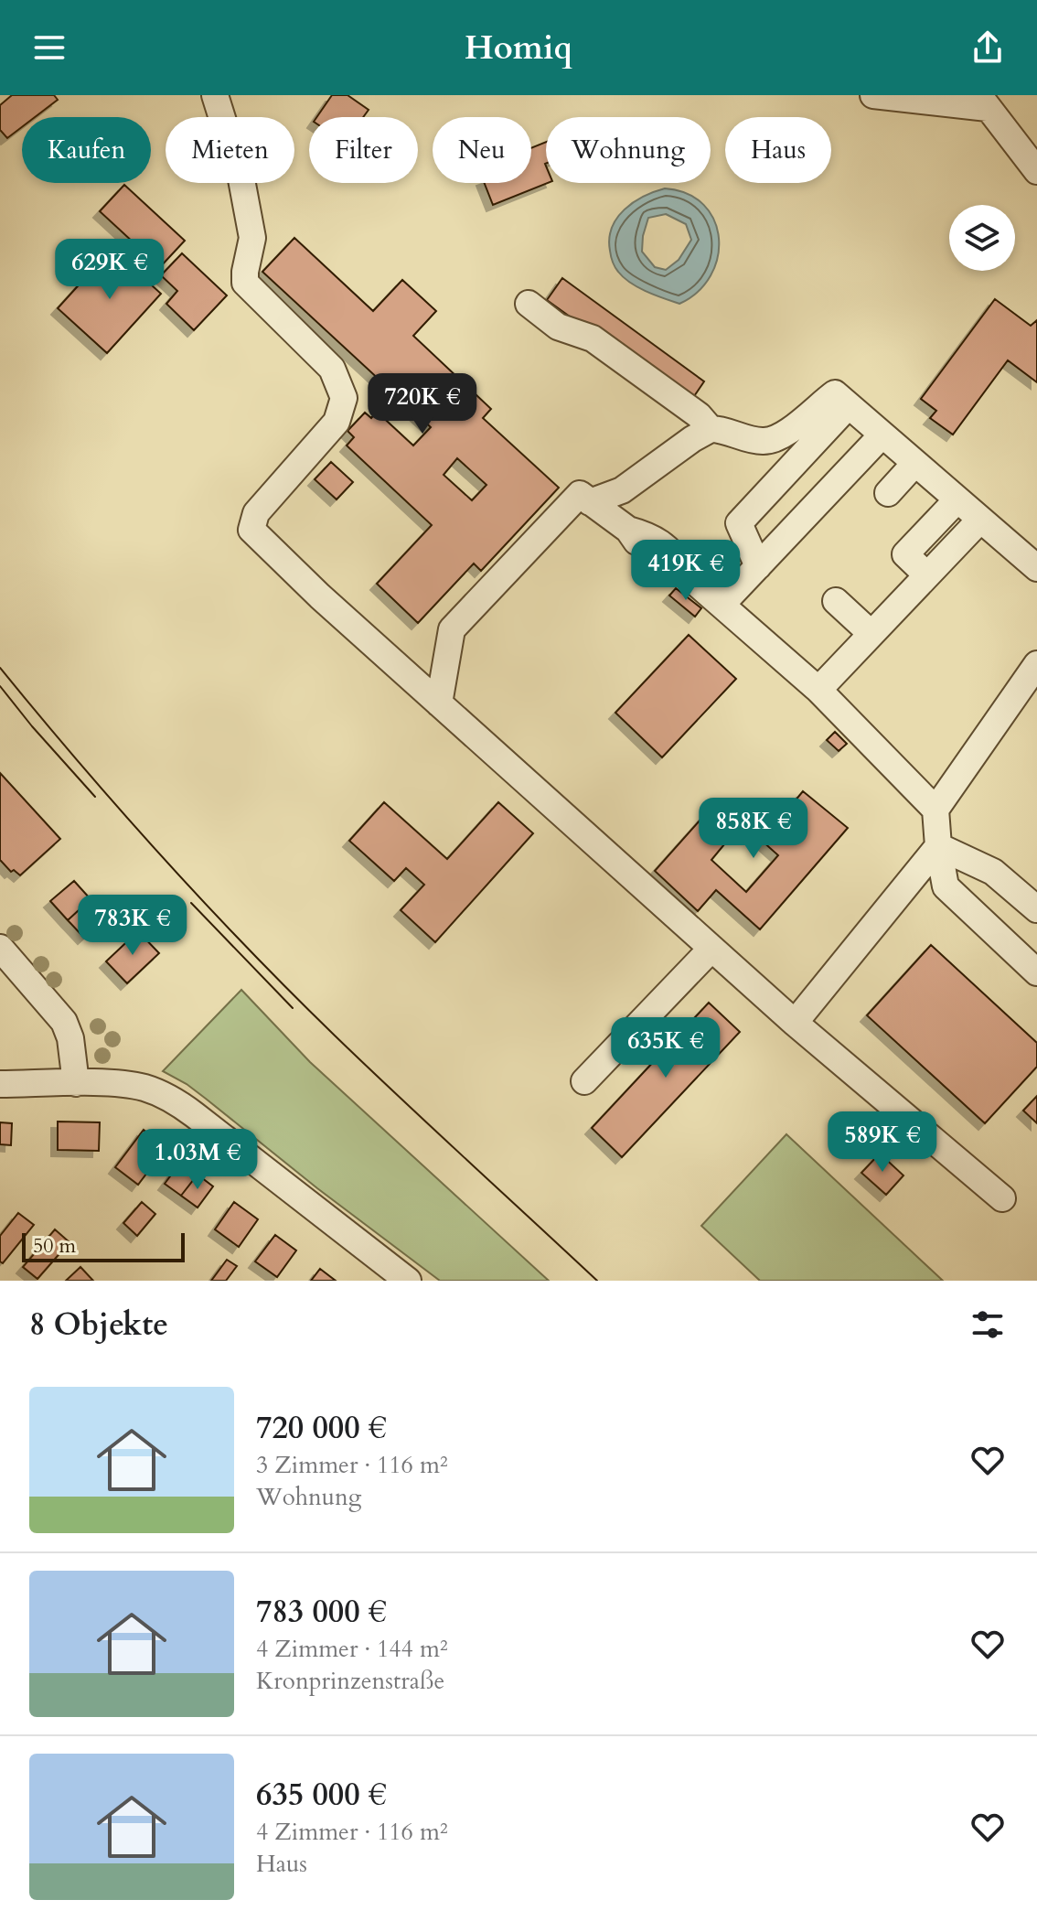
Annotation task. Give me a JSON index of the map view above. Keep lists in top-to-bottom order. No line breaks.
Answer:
{"scale_bar":"50 m","page":{"header":"Homiq","chip":["Kaufen","Mieten","Filter","Neu","Wohnung","Haus"],"price":["629K €","720K €","419K €","858K €","783K €","635K €","589K €","1.03M €"],"scale":"50 m","heading":"8 Objekte","list":[{"name":"720 000 €","note":"3 Zimmer · 116 m² · Wohnung"},{"name":"783 000 €","note":"4 Zimmer · 144 m² · Kronprinzenstraße"},{"name":"635 000 €","note":"4 Zimmer · 116 m² · Haus"}]}}
